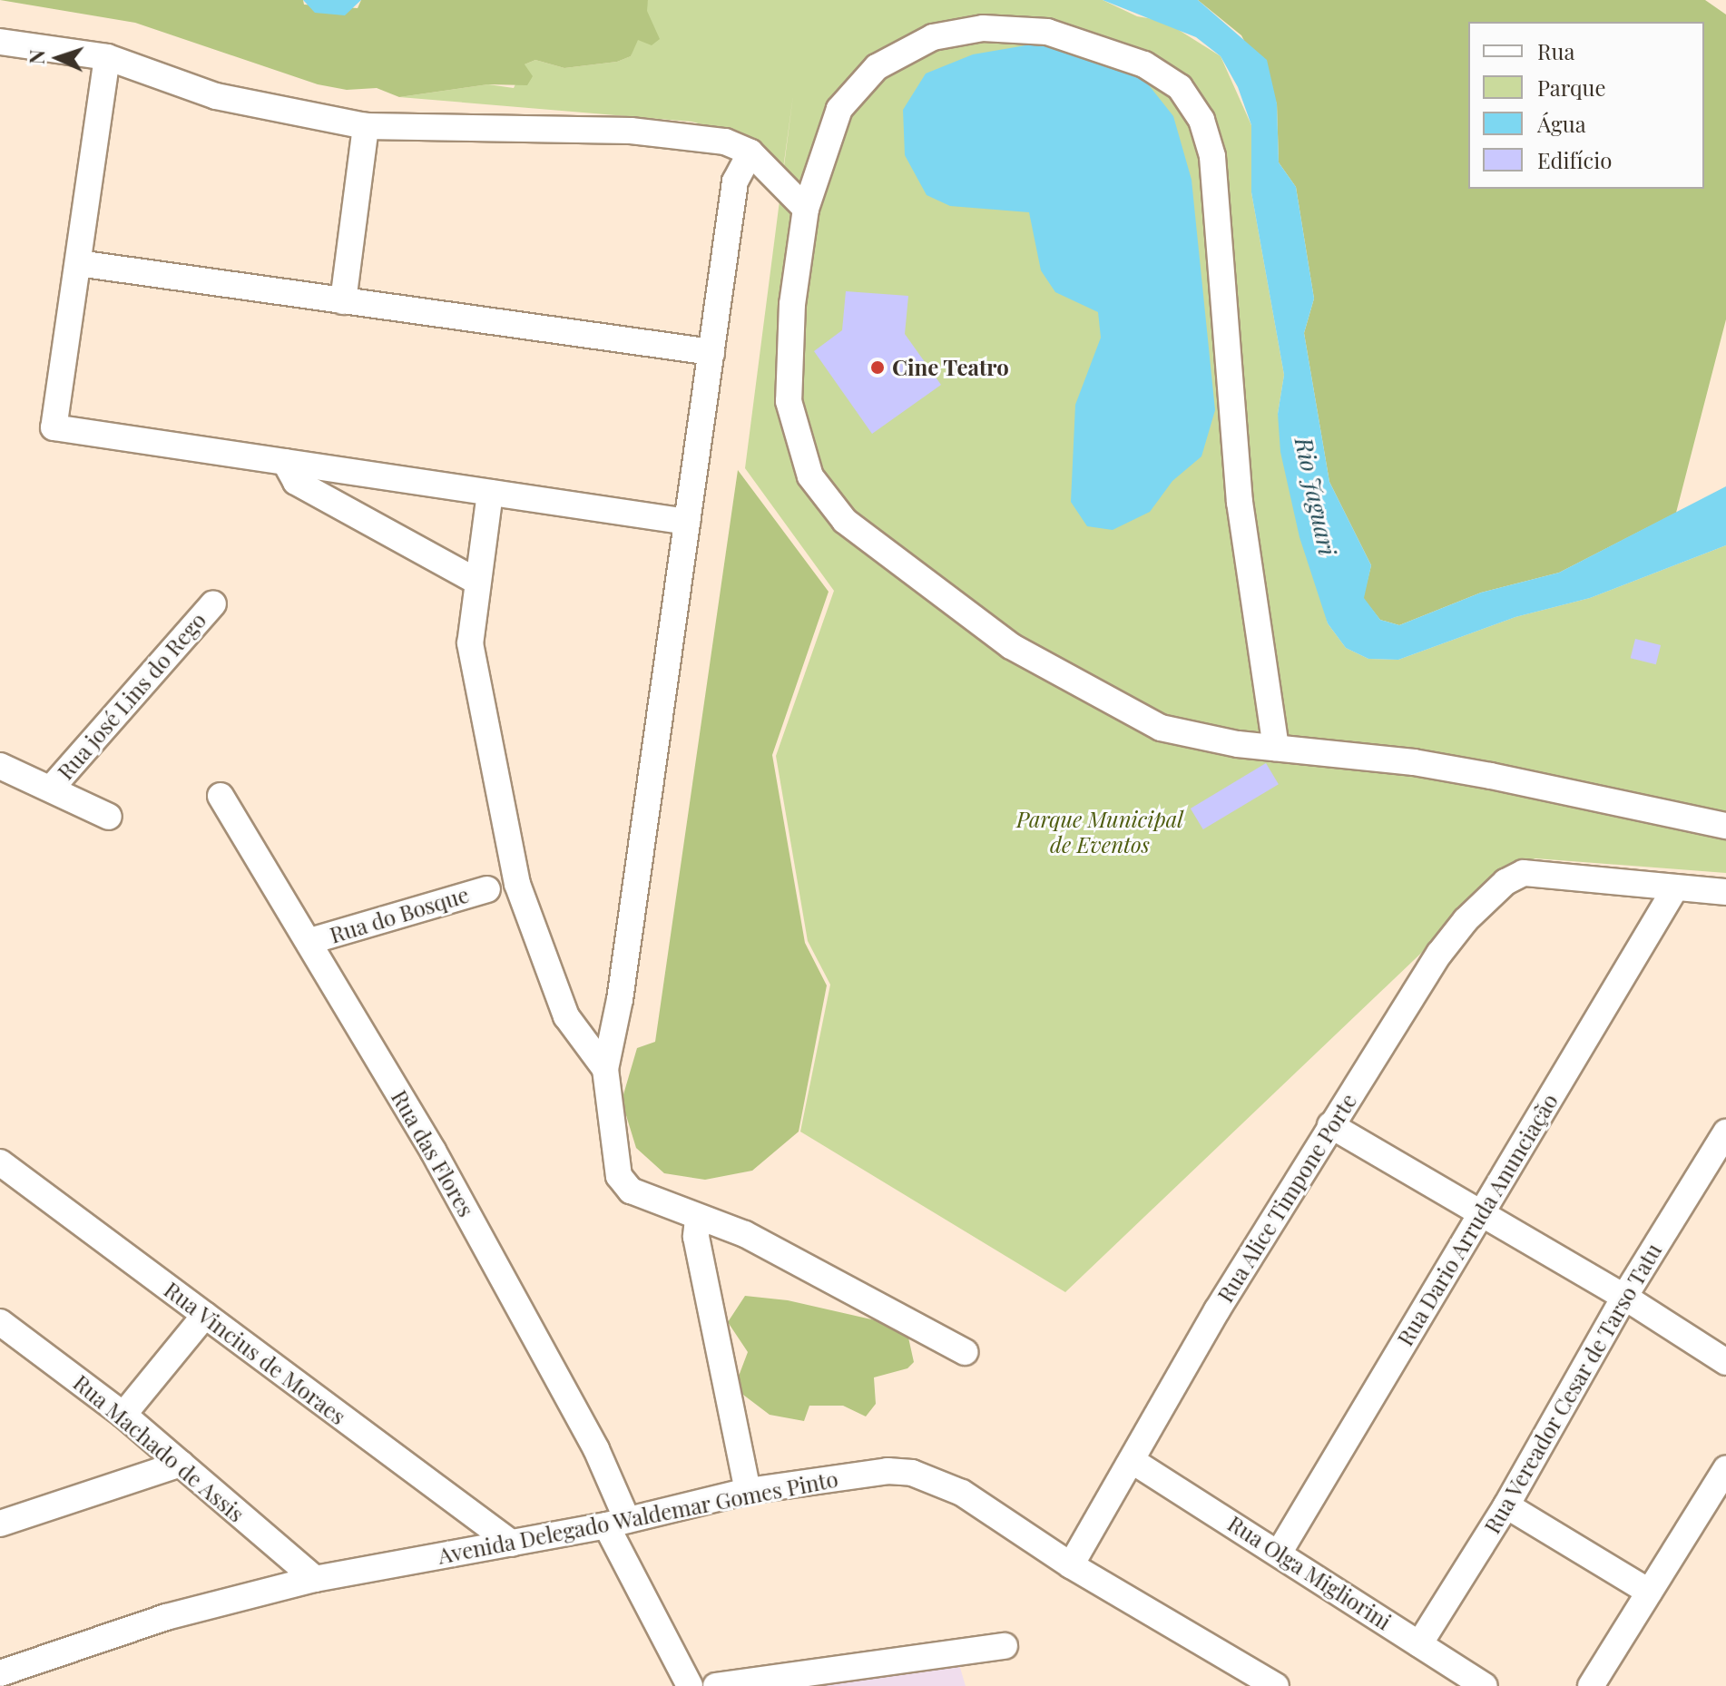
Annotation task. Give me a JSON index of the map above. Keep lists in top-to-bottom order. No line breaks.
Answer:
{"streets":{"street":["Rua josé Lins do Rego","Rua do Bosque","Rua das Flores","Rua Alice Timpone Porte","Rua Dario Arruda Anunciação","Rua Vincius de Moraes","Rua Vereador Cesar de Tarso Tatu","Rua Machado de Assis","Avenida Delegado Waldemar Gomes Pinto","Rua Olga Migliorini"]},"crossings":[["Rua do Bosque","Rua das Flores"],["Rua das Flores","Avenida Delegado Waldemar Gomes Pinto"],["Rua Alice Timpone Porte","Rua Dario Arruda Anunciação"],["Rua Alice Timpone Porte","Avenida Delegado Waldemar Gomes Pinto"],["Rua Alice Timpone Porte","Rua Olga Migliorini"],["Rua Dario Arruda Anunciação","Rua Olga Migliorini"],["Rua Vincius de Moraes","Avenida Delegado Waldemar Gomes Pinto"],["Rua Vereador Cesar de Tarso Tatu","Rua Olga Migliorini"],["Rua Machado de Assis","Avenida Delegado Waldemar Gomes Pinto"]],"water":["Rio Jaguari"],"parks":["Parque Municipal de Eventos"],"places":["Cine Teatro"],"legend":["Rua","Parque","Água","Edifício"],"north":"left"}
